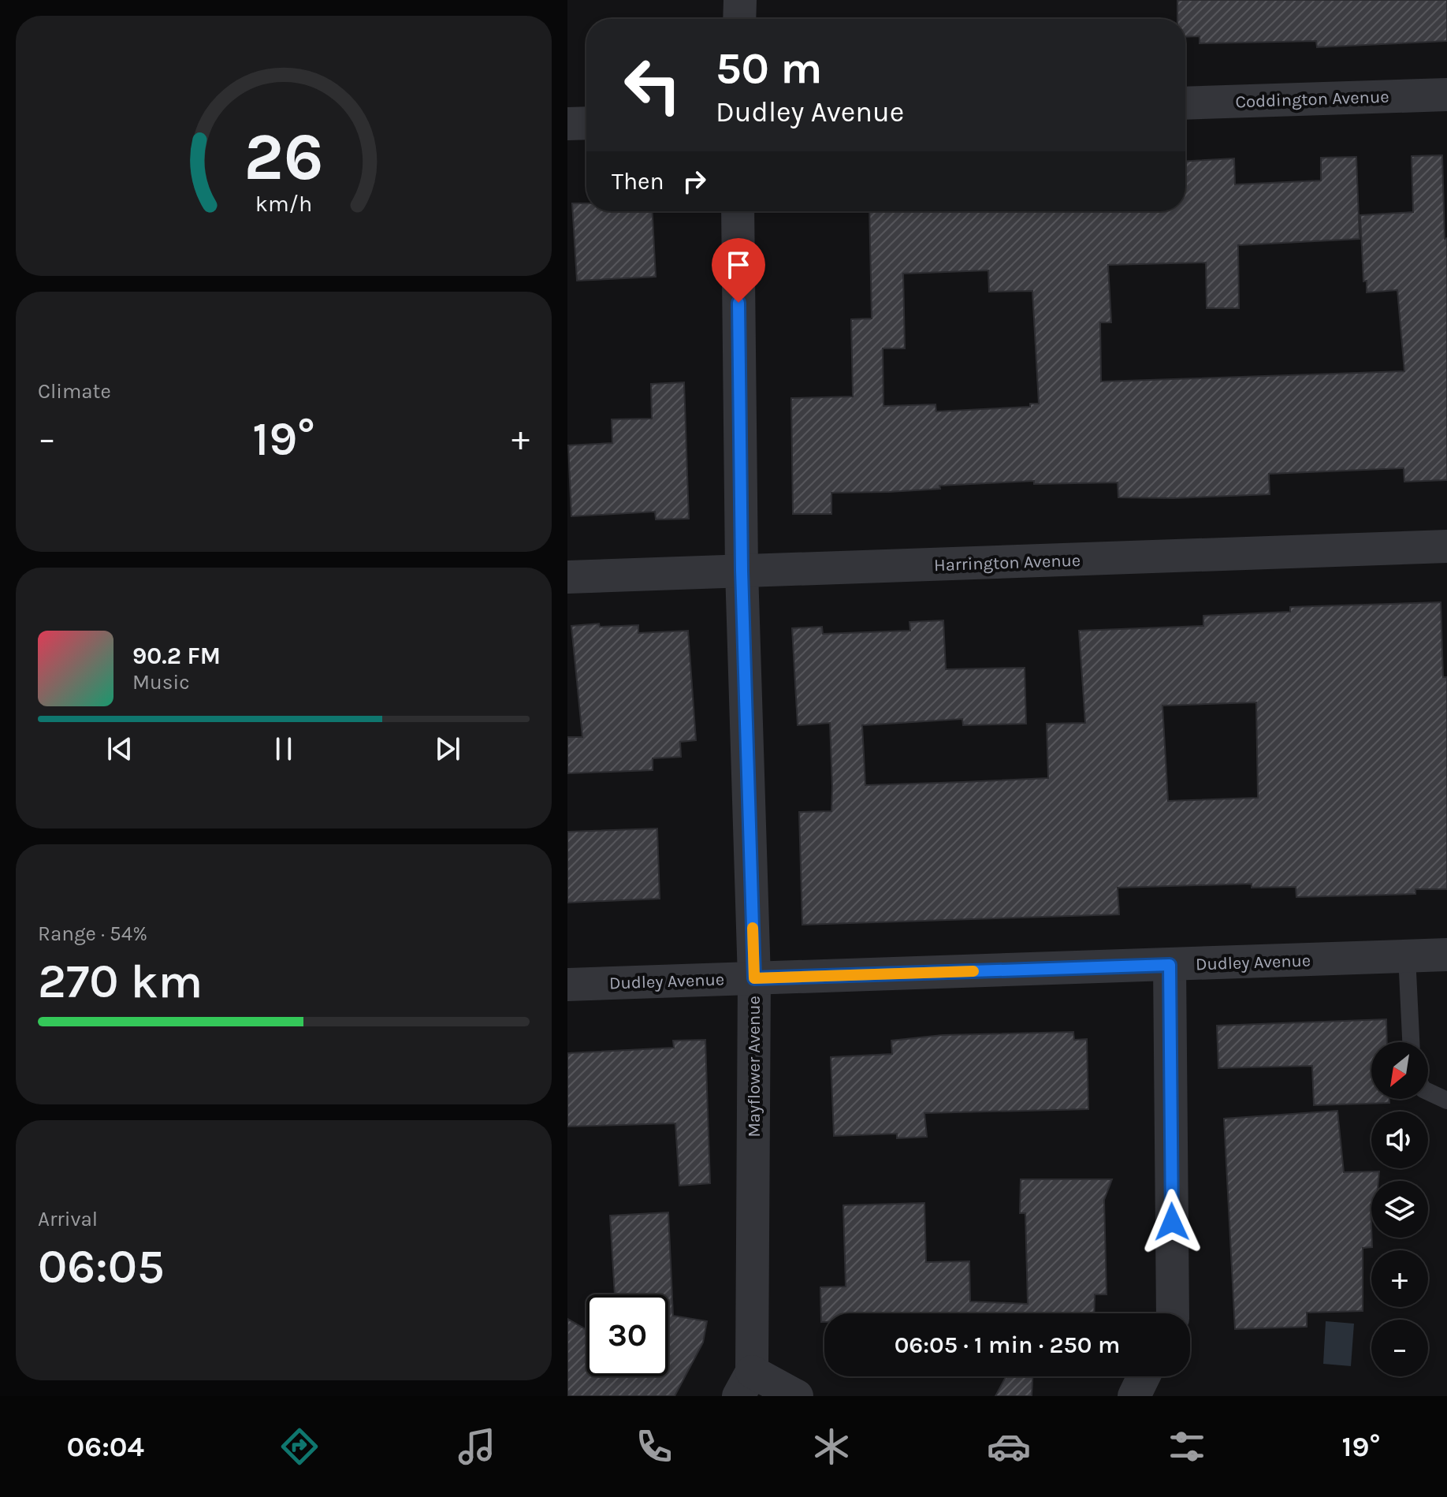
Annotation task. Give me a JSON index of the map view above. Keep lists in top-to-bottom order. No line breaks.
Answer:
{"streets":{"street":["Coddington Avenue","Harrington Avenue","Dudley Avenue","Mayflower Avenue"]},"crossings":[["Harrington Avenue","Mayflower Avenue"],["Dudley Avenue","Mayflower Avenue"]],"north":"bottom left","page":{"turn":["50 m","Dudley Avenue"],"then":"Then","tile":["Climate",["Range · 54%","270 km"],["Arrival","06:05"]],"heat":["−","19°","+"],"song":["90.2 FM","Music"],"map_buttons":["+","−"],"limit":"30","trip":"06:05 · 1 min · 250 m","tabs":["06:04","19°"],"gauge":["26","km/h"]}}
